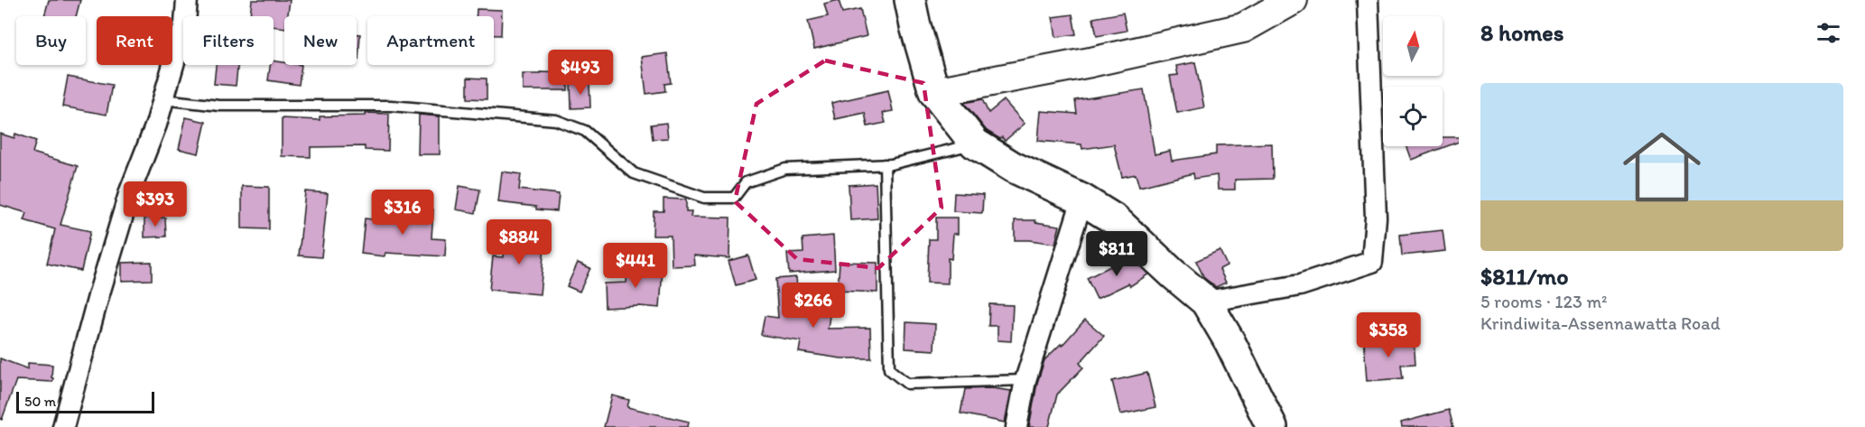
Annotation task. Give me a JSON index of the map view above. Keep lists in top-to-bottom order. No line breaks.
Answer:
{"scale_bar":"50 m","north":"top","page":{"heading":"8 homes","chip":["Buy","Rent","Filters","New","Apartment"],"price":["$493","$393","$316","$884","$811","$441","$266","$358"],"list":[{"name":"$811/mo","note":"5 rooms · 123 m² · Krindiwita-Assennawatta Road"}],"scale":"50 m"}}
